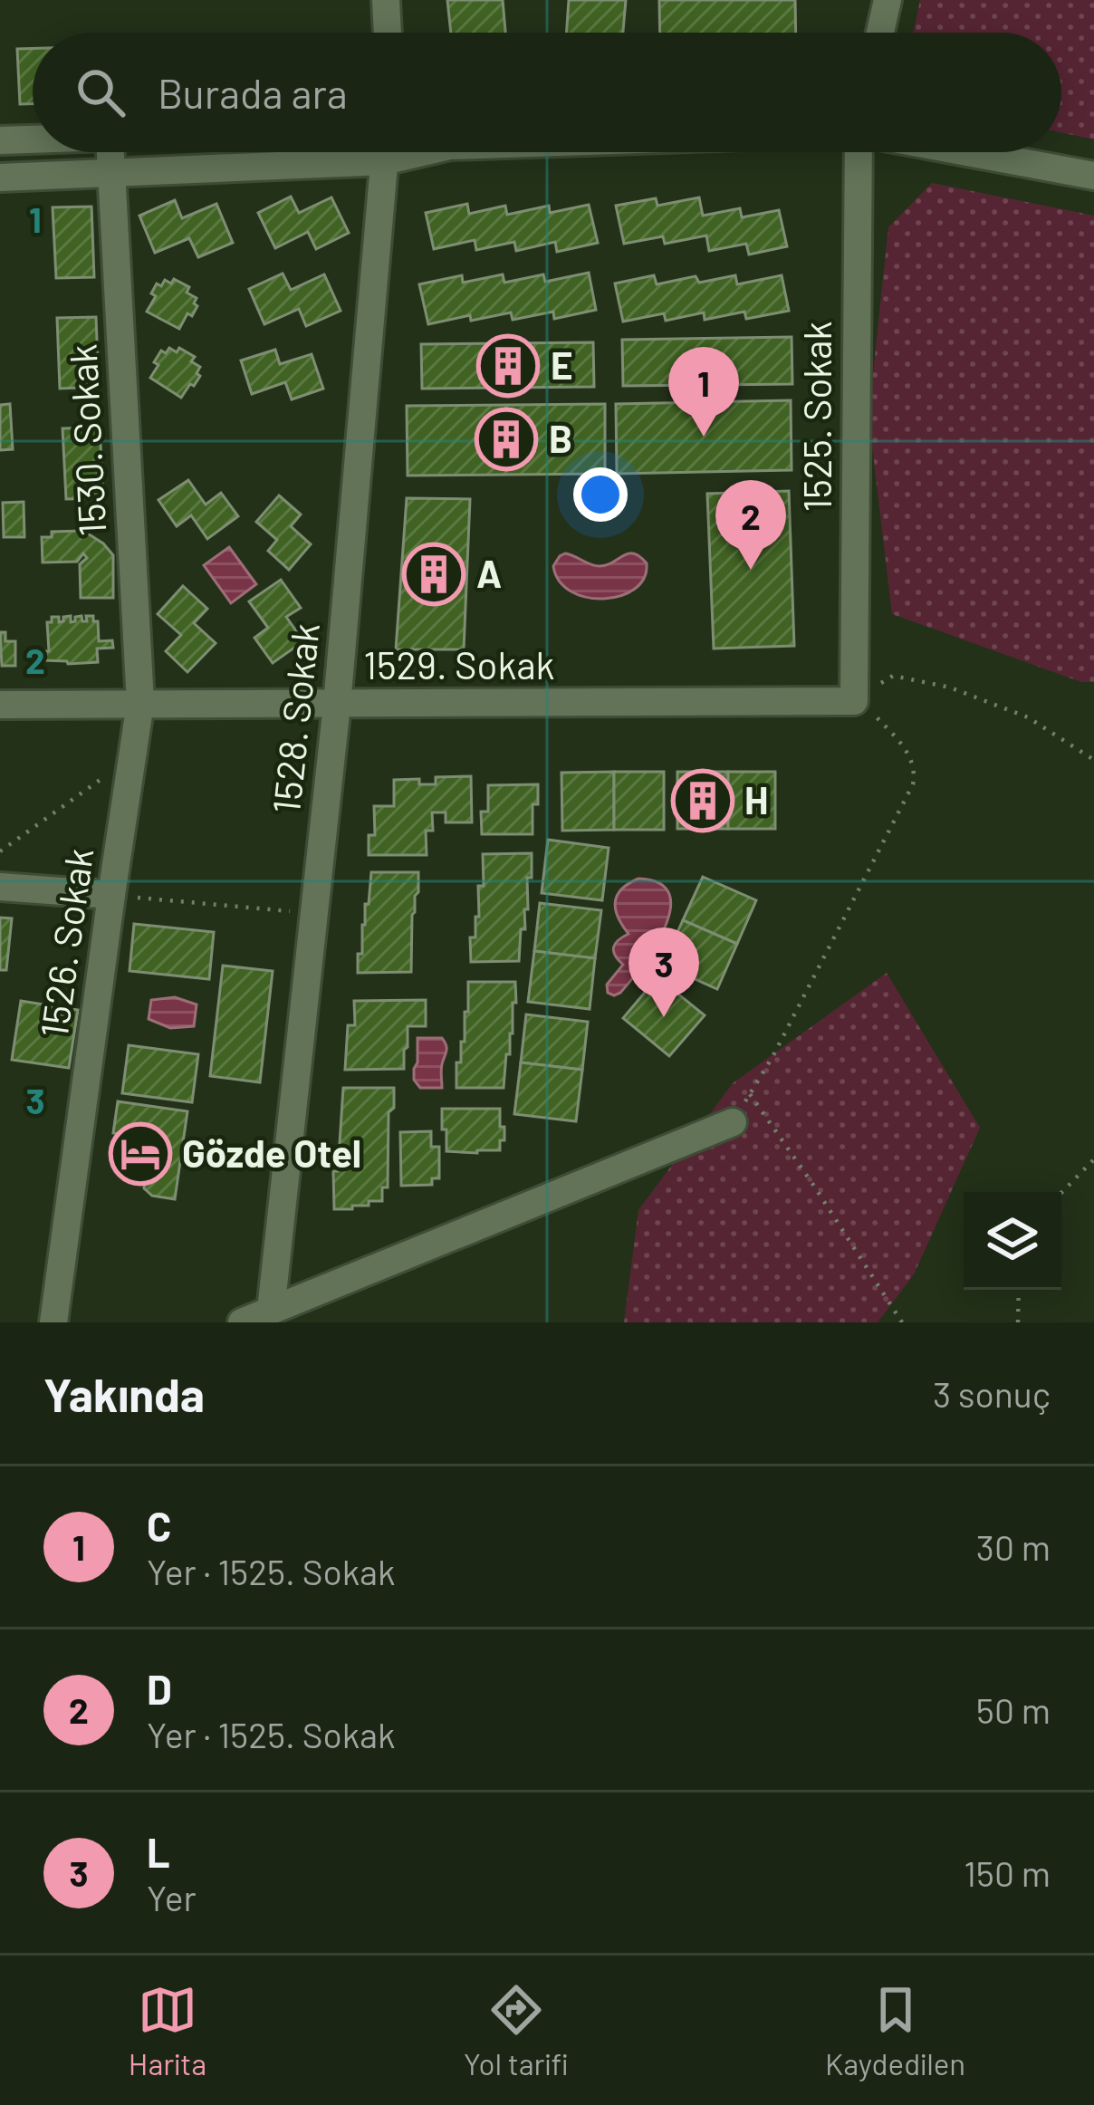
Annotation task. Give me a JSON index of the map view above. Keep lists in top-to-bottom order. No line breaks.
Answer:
{"streets":{"street":["1525. Sokak","1530. Sokak","1529. Sokak","1528. Sokak","1526. Sokak"]},"crossings":[["1525. Sokak","1529. Sokak"],["1530. Sokak","1529. Sokak"],["1530. Sokak","1526. Sokak"],["1529. Sokak","1528. Sokak"],["1529. Sokak","1526. Sokak"]],"places":{"building":["E","B","A","H"],"hotel":["Gözde Otel"]},"page":{"search":"Burada ara","pins":["1","2","3"],"heading":["Yakında","3 sonuç"],"list":[{"mark":"1","name":"C","note":"Yer · 1525. Sokak","value":"30 m"},{"mark":"2","name":"D","note":"Yer · 1525. Sokak","value":"50 m"},{"mark":"3","name":"L","note":"Yer","value":"150 m"}],"nav":["Harita","Yol tarifi","Kaydedilen"]},"grid":{"rows":["1","2","3"]}}
